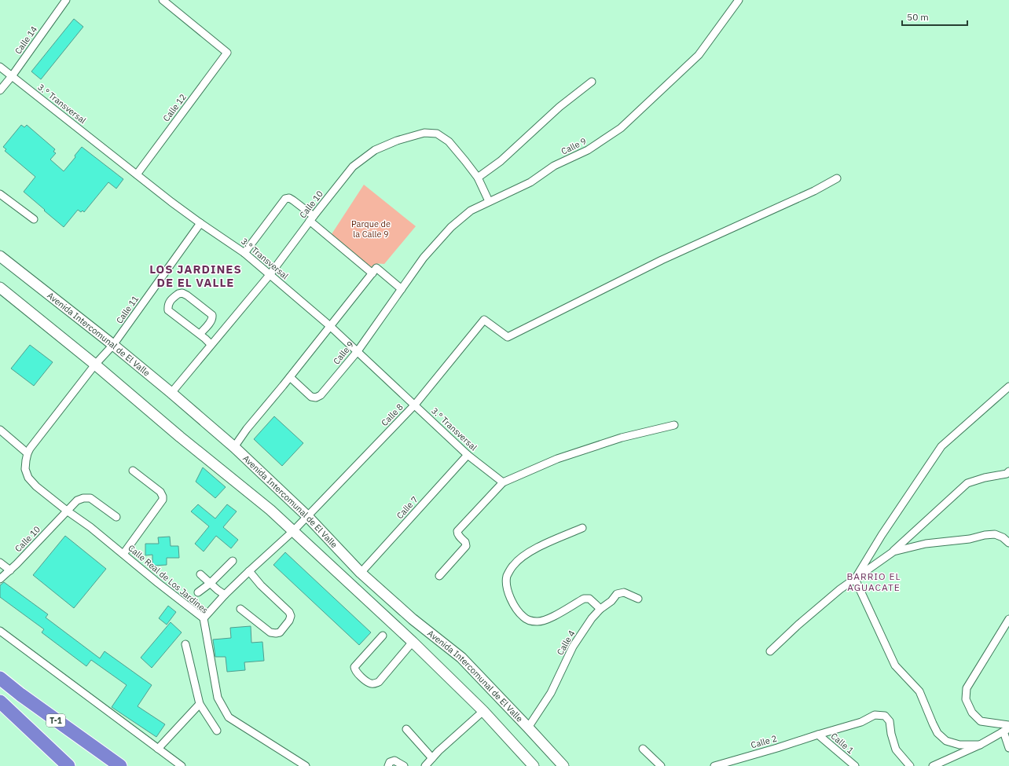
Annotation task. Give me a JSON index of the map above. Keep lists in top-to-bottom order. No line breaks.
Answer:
{"streets":{"highway":["T-1"],"main road":["Avenida Intercomunal de El Valle"],"street":["Calle 14","3.° Transversal","Calle 12","Calle 9","Calle 10","Calle 11","Calle 8","Calle 7","Calle Real de Los Jardines","Calle 4","Calle 2","Calle 1"]},"crossings":[["Calle 14","3.° Transversal"],["3.° Transversal","Calle 12"],["3.° Transversal","Calle 9"],["3.° Transversal","Calle 10"],["3.° Transversal","Calle 11"],["3.° Transversal","Calle 8"],["3.° Transversal","Calle 7"],["Calle 9","Calle 10"],["Calle 10","Avenida Intercomunal de El Valle"],["Calle 10","Calle Real de Los Jardines"],["Calle 11","Avenida Intercomunal de El Valle"],["Avenida Intercomunal de El Valle","Calle 8"],["Avenida Intercomunal de El Valle","Calle 7"],["Avenida Intercomunal de El Valle","Calle 4"],["Calle 2","Calle 1"]],"districts":["LOS JARDINES DE EL VALLE","BARRIO EL AGUACATE"],"parks":["Parque de la Calle 9"],"scale_bar":"50 m"}
